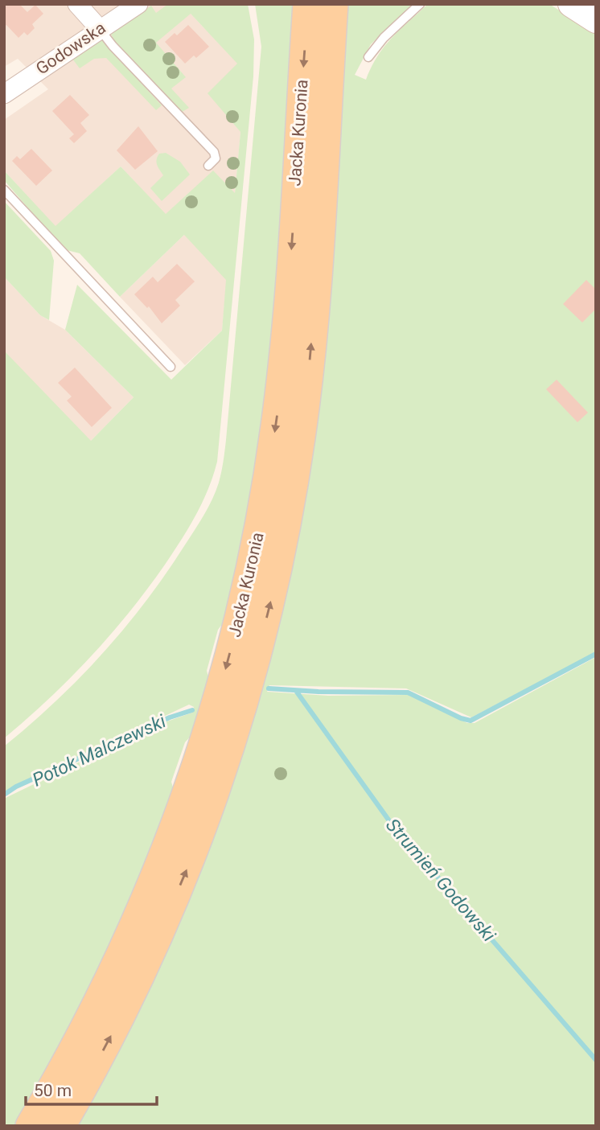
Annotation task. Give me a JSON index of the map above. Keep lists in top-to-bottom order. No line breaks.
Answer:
{"streets":{"main road":["Jacka Kuronia"],"street":["Godowska"]},"water":["Potok Malczewski","Strumień Godowski"],"scale_bar":"50 m"}
